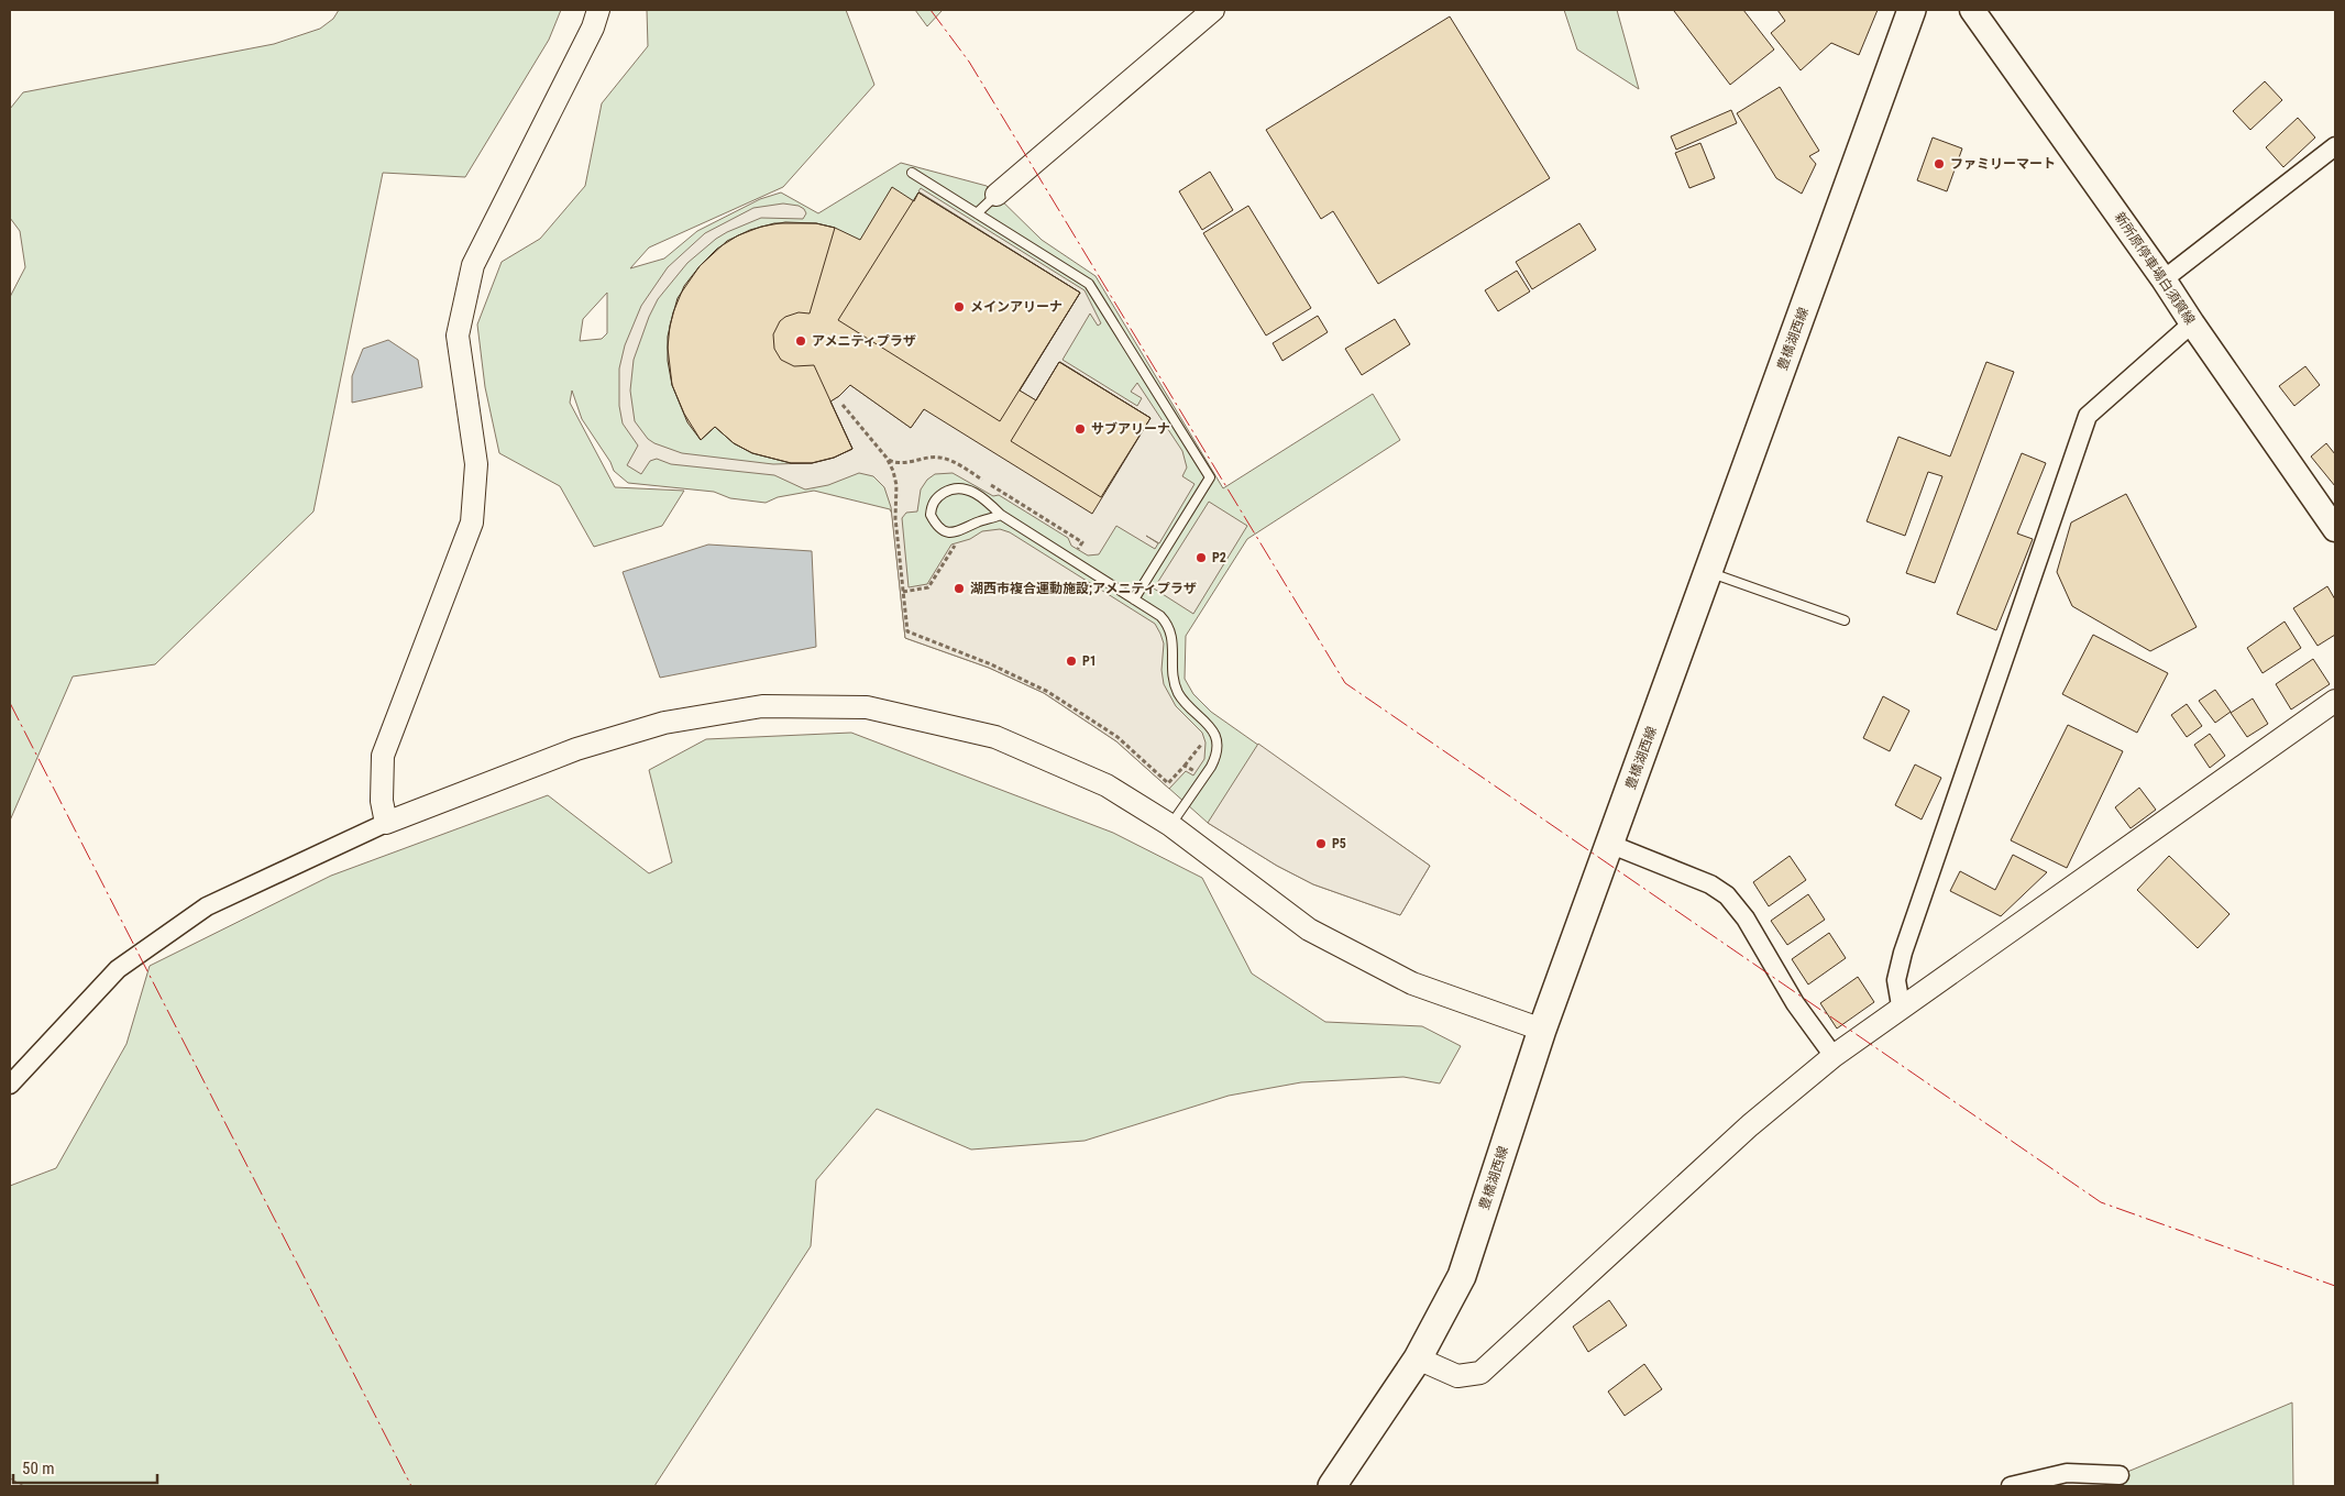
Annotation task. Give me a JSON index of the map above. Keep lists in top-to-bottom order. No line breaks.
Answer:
{"streets":{"main road":["新所原停車場白須賀線","豊橋湖西線"]},"places":["ファミリーマート","メインアリーナ","アメニティプラザ","サブアリーナ","P2","湖西市複合運動施設;アメニティプラザ","P1","P5"],"scale_bar":"50 m"}
